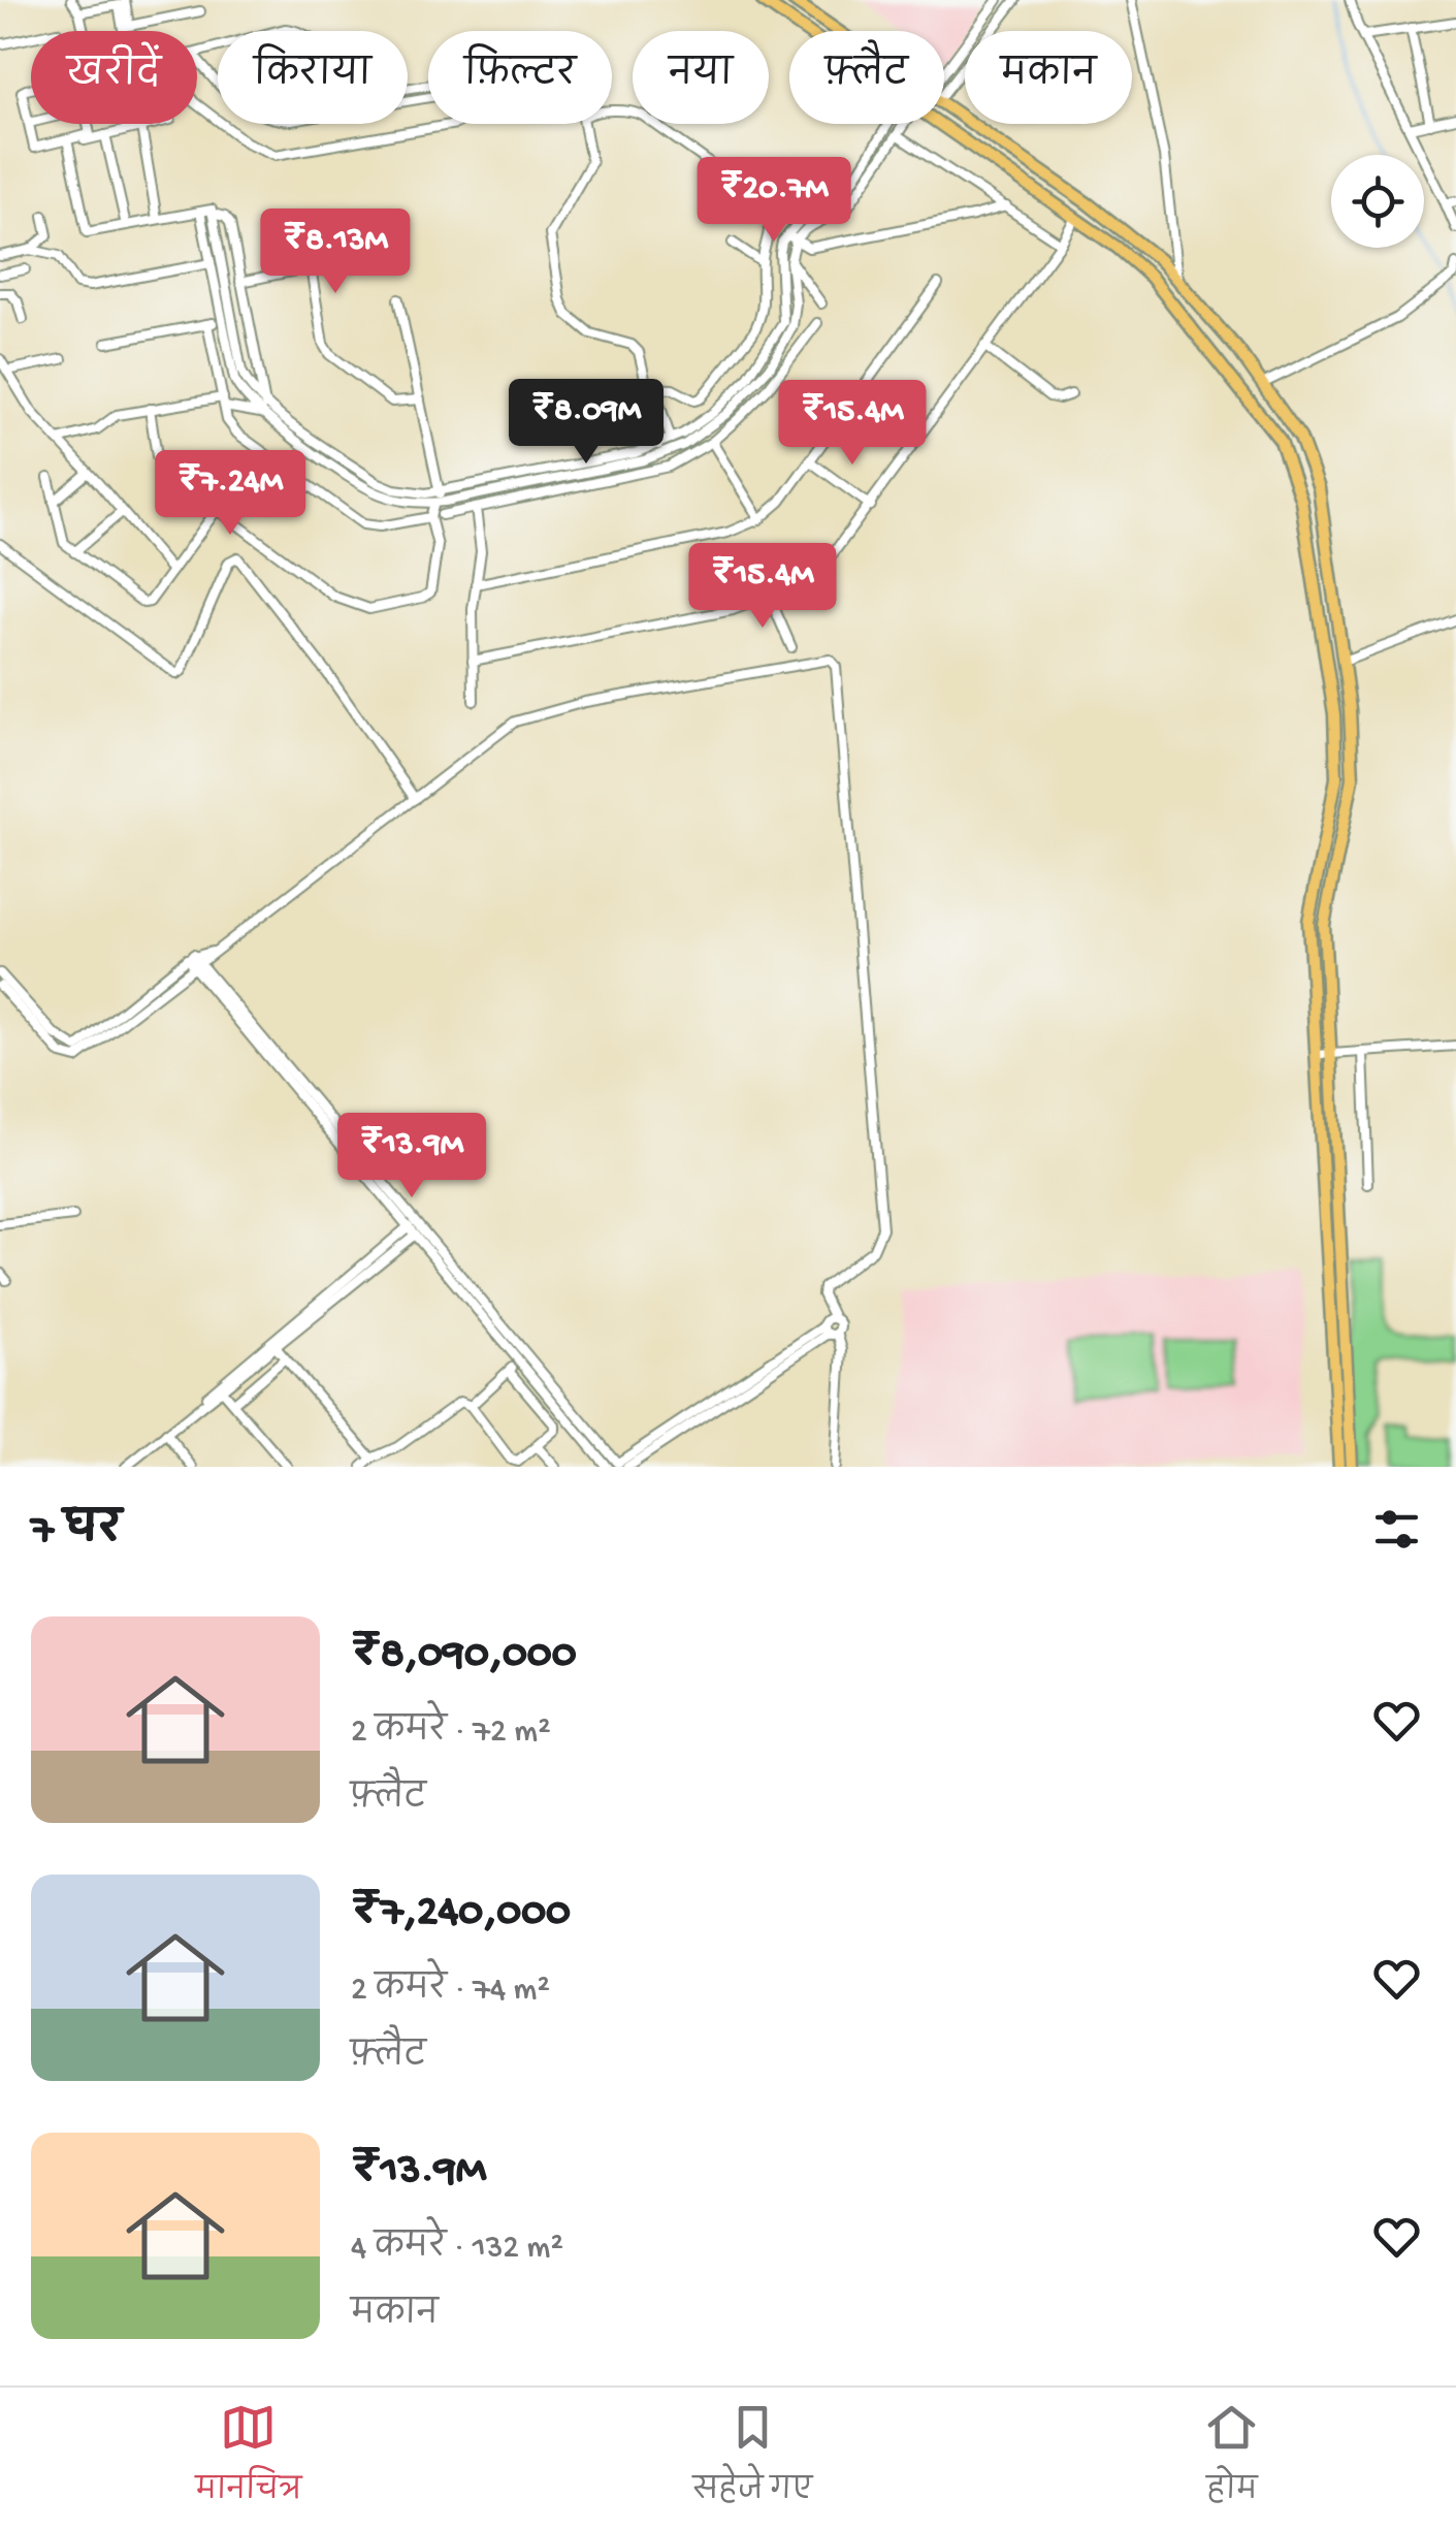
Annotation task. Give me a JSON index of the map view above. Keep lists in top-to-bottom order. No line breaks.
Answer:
{"page":{"chip":["खरीदें","किराया","फ़िल्टर","नया","फ़्लैट","मकान"],"price":["₹20.7M","₹8.13M","₹8.09M","₹15.4M","₹7.24M","₹15.4M","₹13.9M"],"heading":"7 घर","list":[{"name":"₹8,090,000","note":"2 कमरे · 72 m² · फ़्लैट"},{"name":"₹7,240,000","note":"2 कमरे · 74 m² · फ़्लैट"},{"name":"₹13.9M","note":"4 कमरे · 132 m² · मकान"}],"tabs":["मानचित्र","सहेजे गए","होम"]}}
